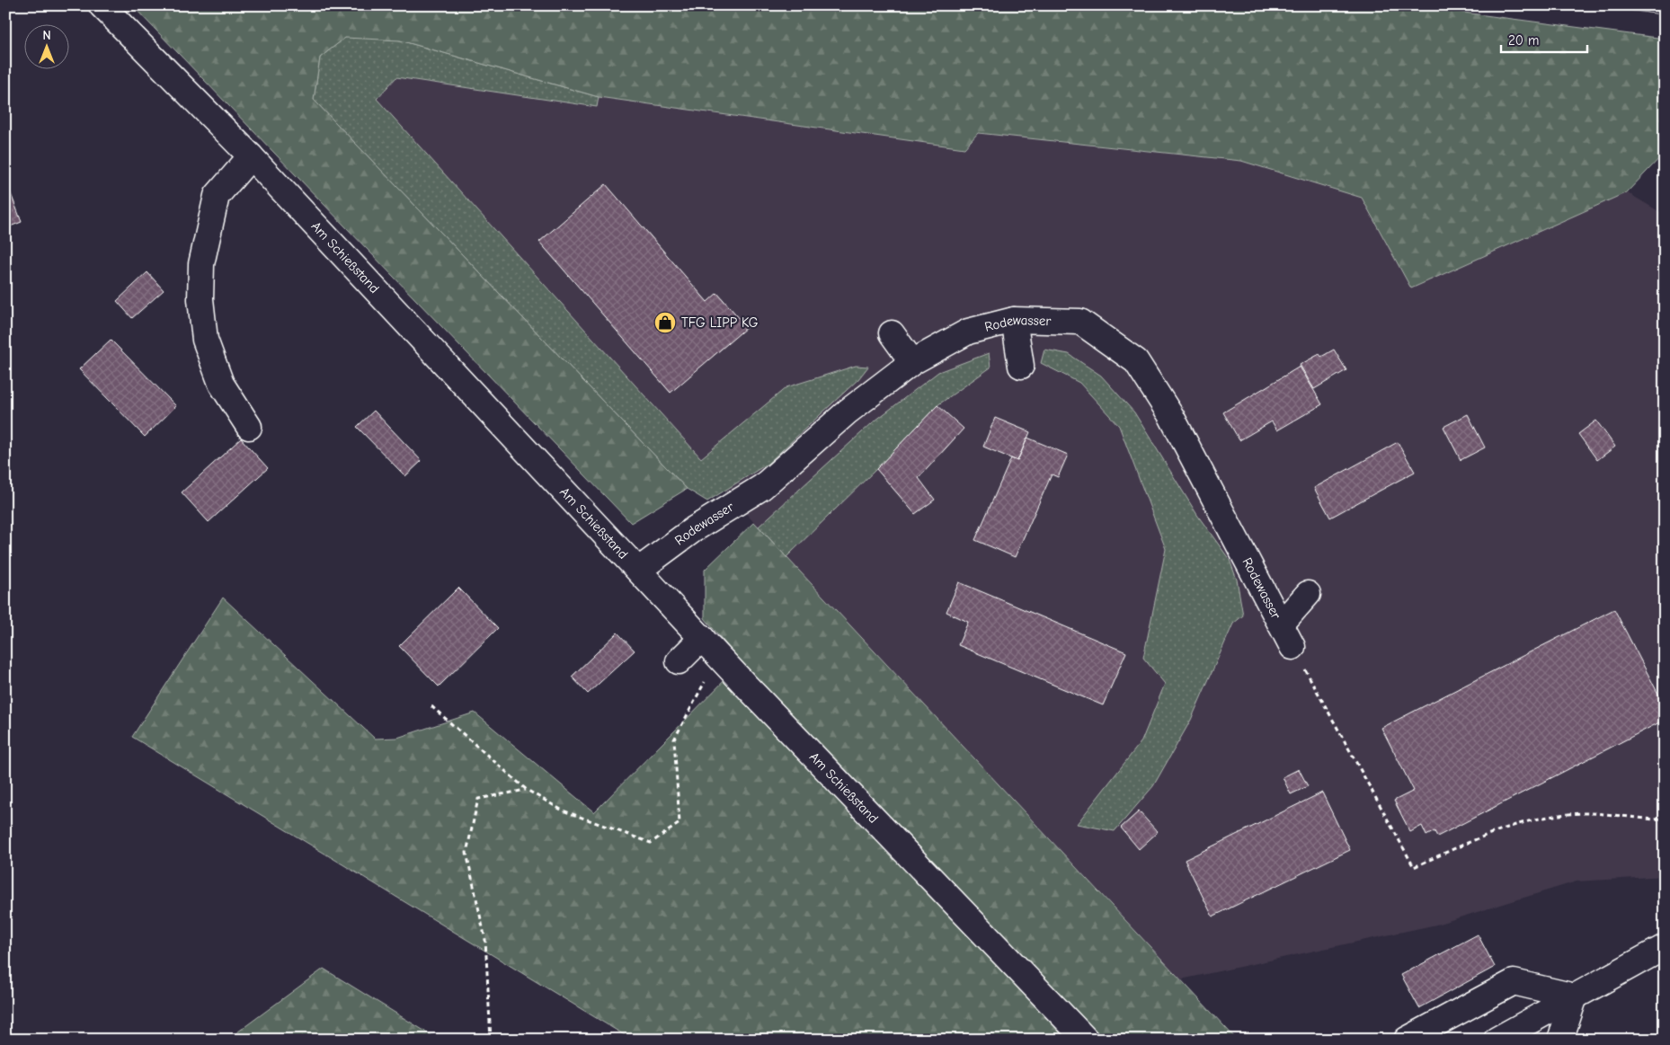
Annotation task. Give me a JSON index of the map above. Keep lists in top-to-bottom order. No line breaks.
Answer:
{"streets":{"main road":["Am Schießstand","Rodewasser"]},"crossings":[["Am Schießstand","Rodewasser"]],"places":{"shop":["TFG LIPP KG"]},"scale_bar":"20 m","north":"top"}
